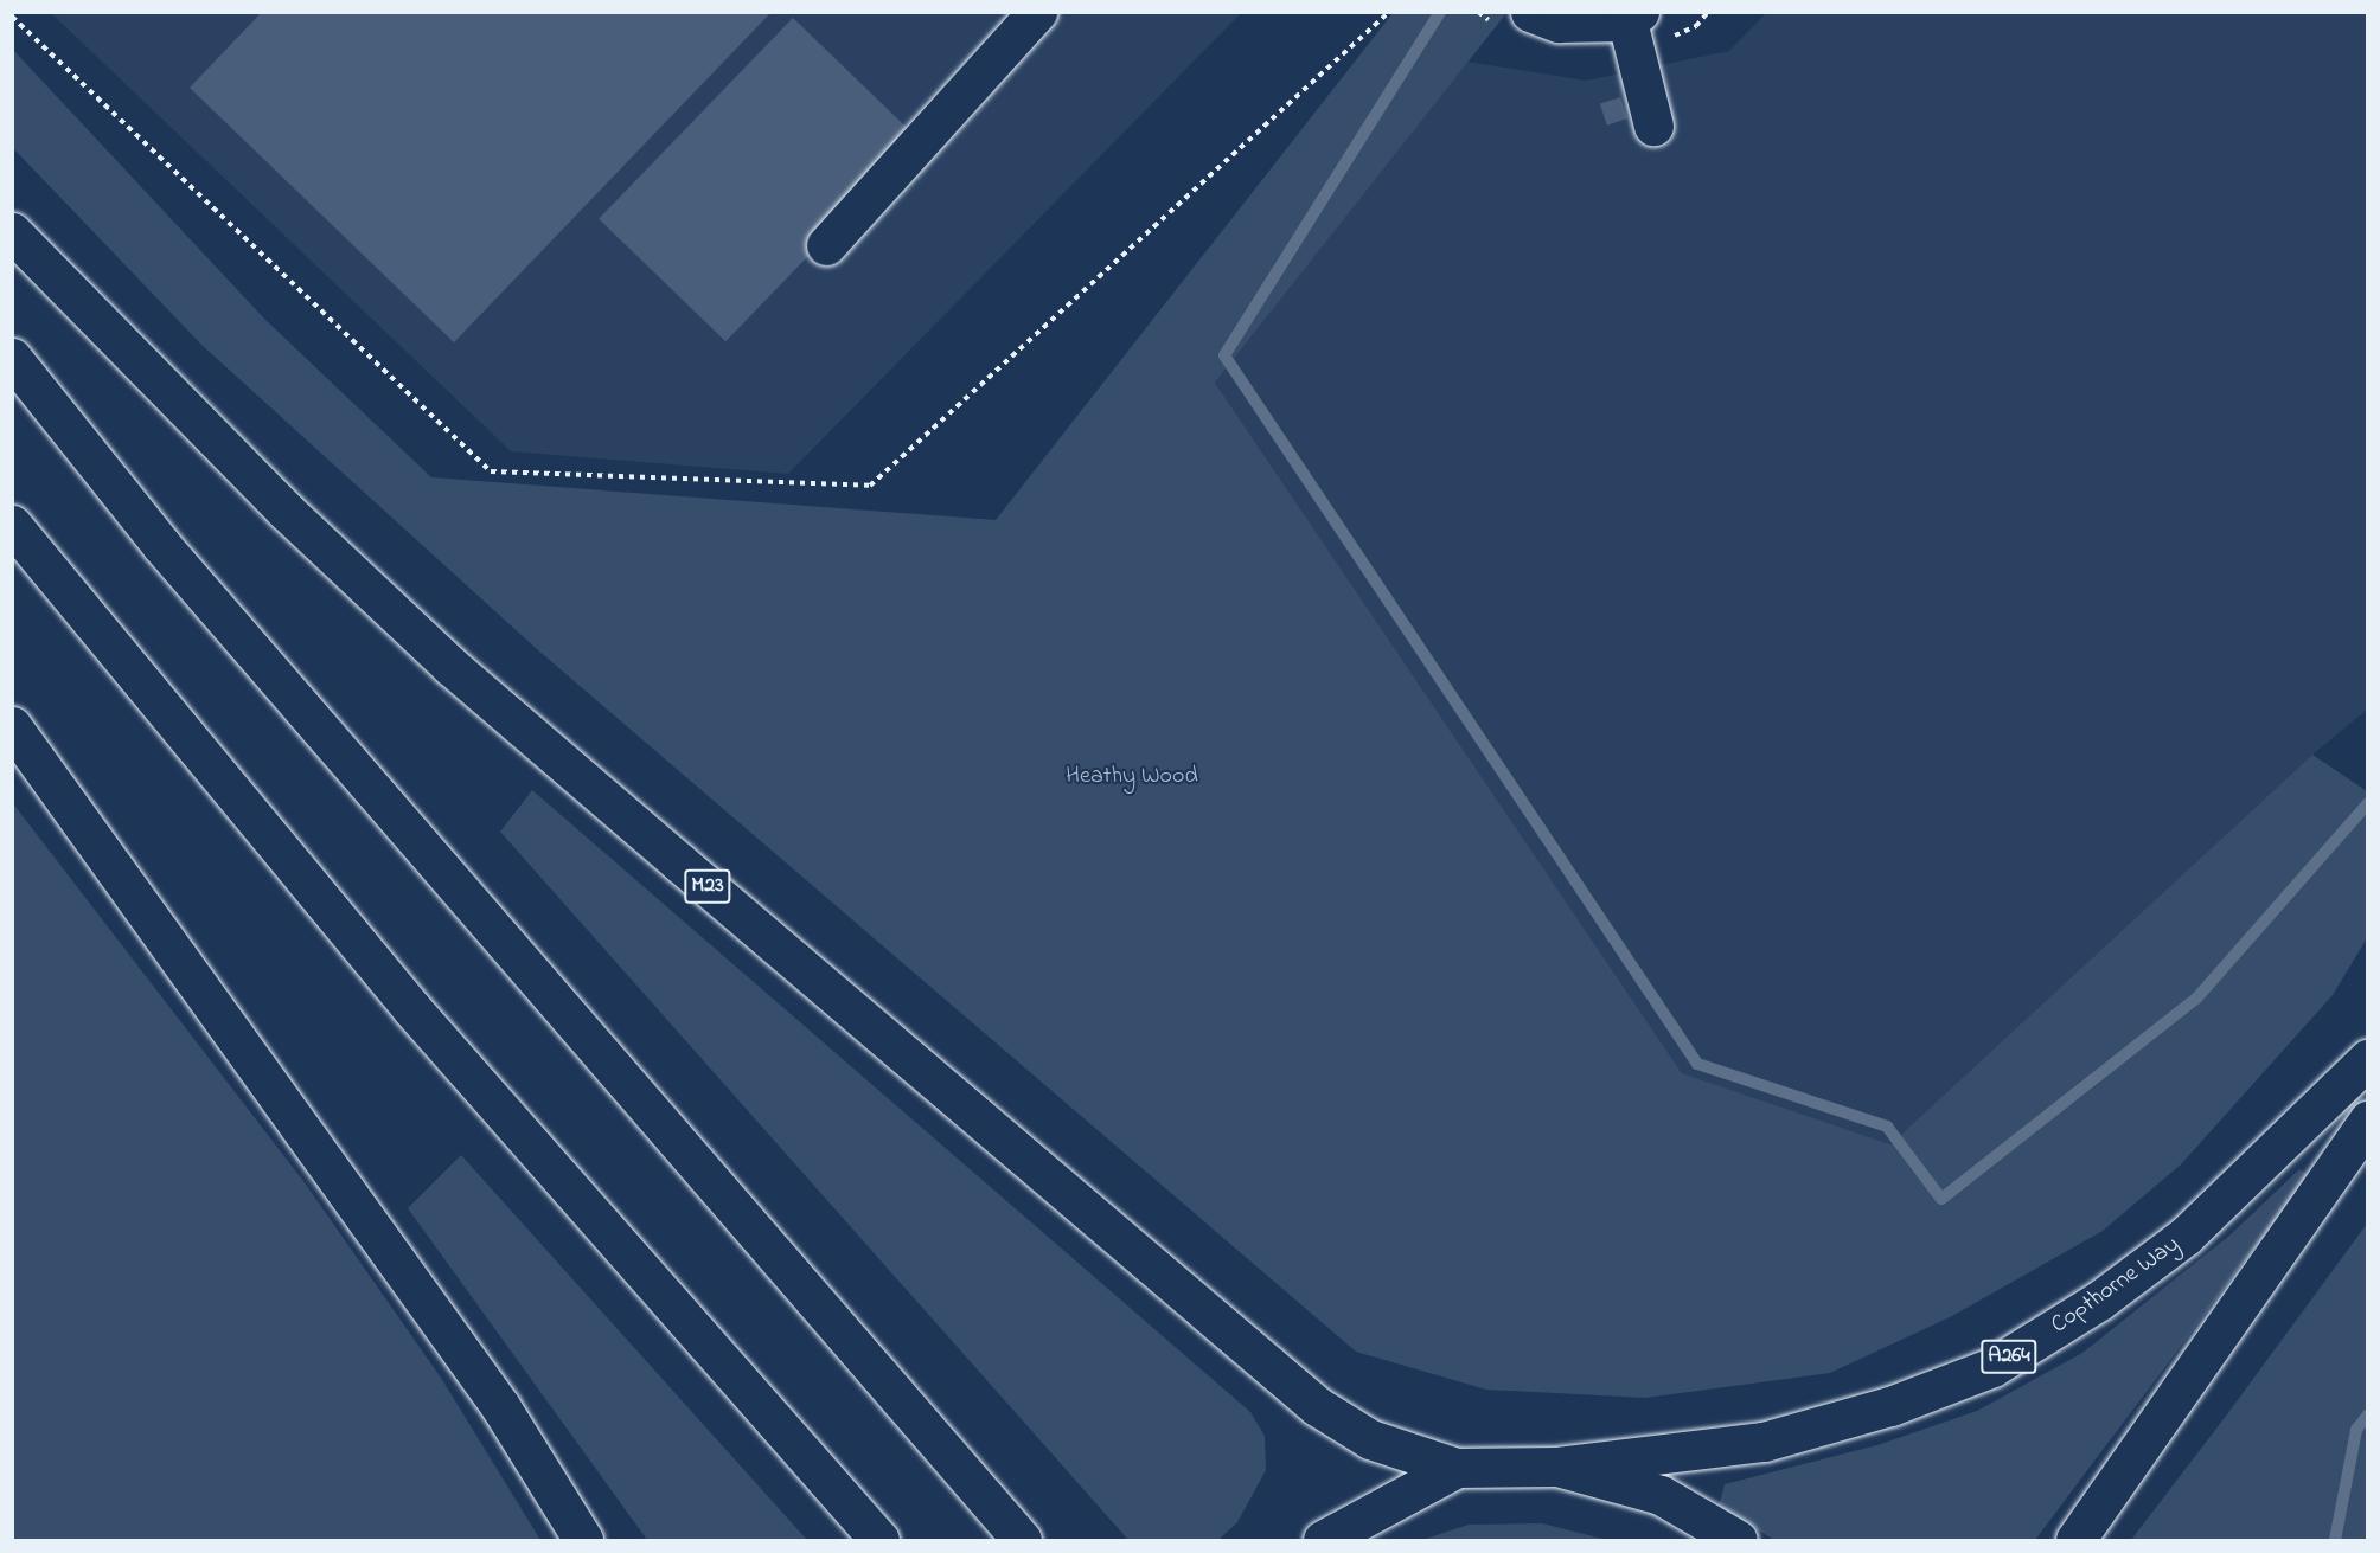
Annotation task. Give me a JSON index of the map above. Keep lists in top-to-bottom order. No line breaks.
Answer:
{"streets":{"main road":["M23","Copthorne Way","A264"]},"parks":["Heathy Wood"]}
